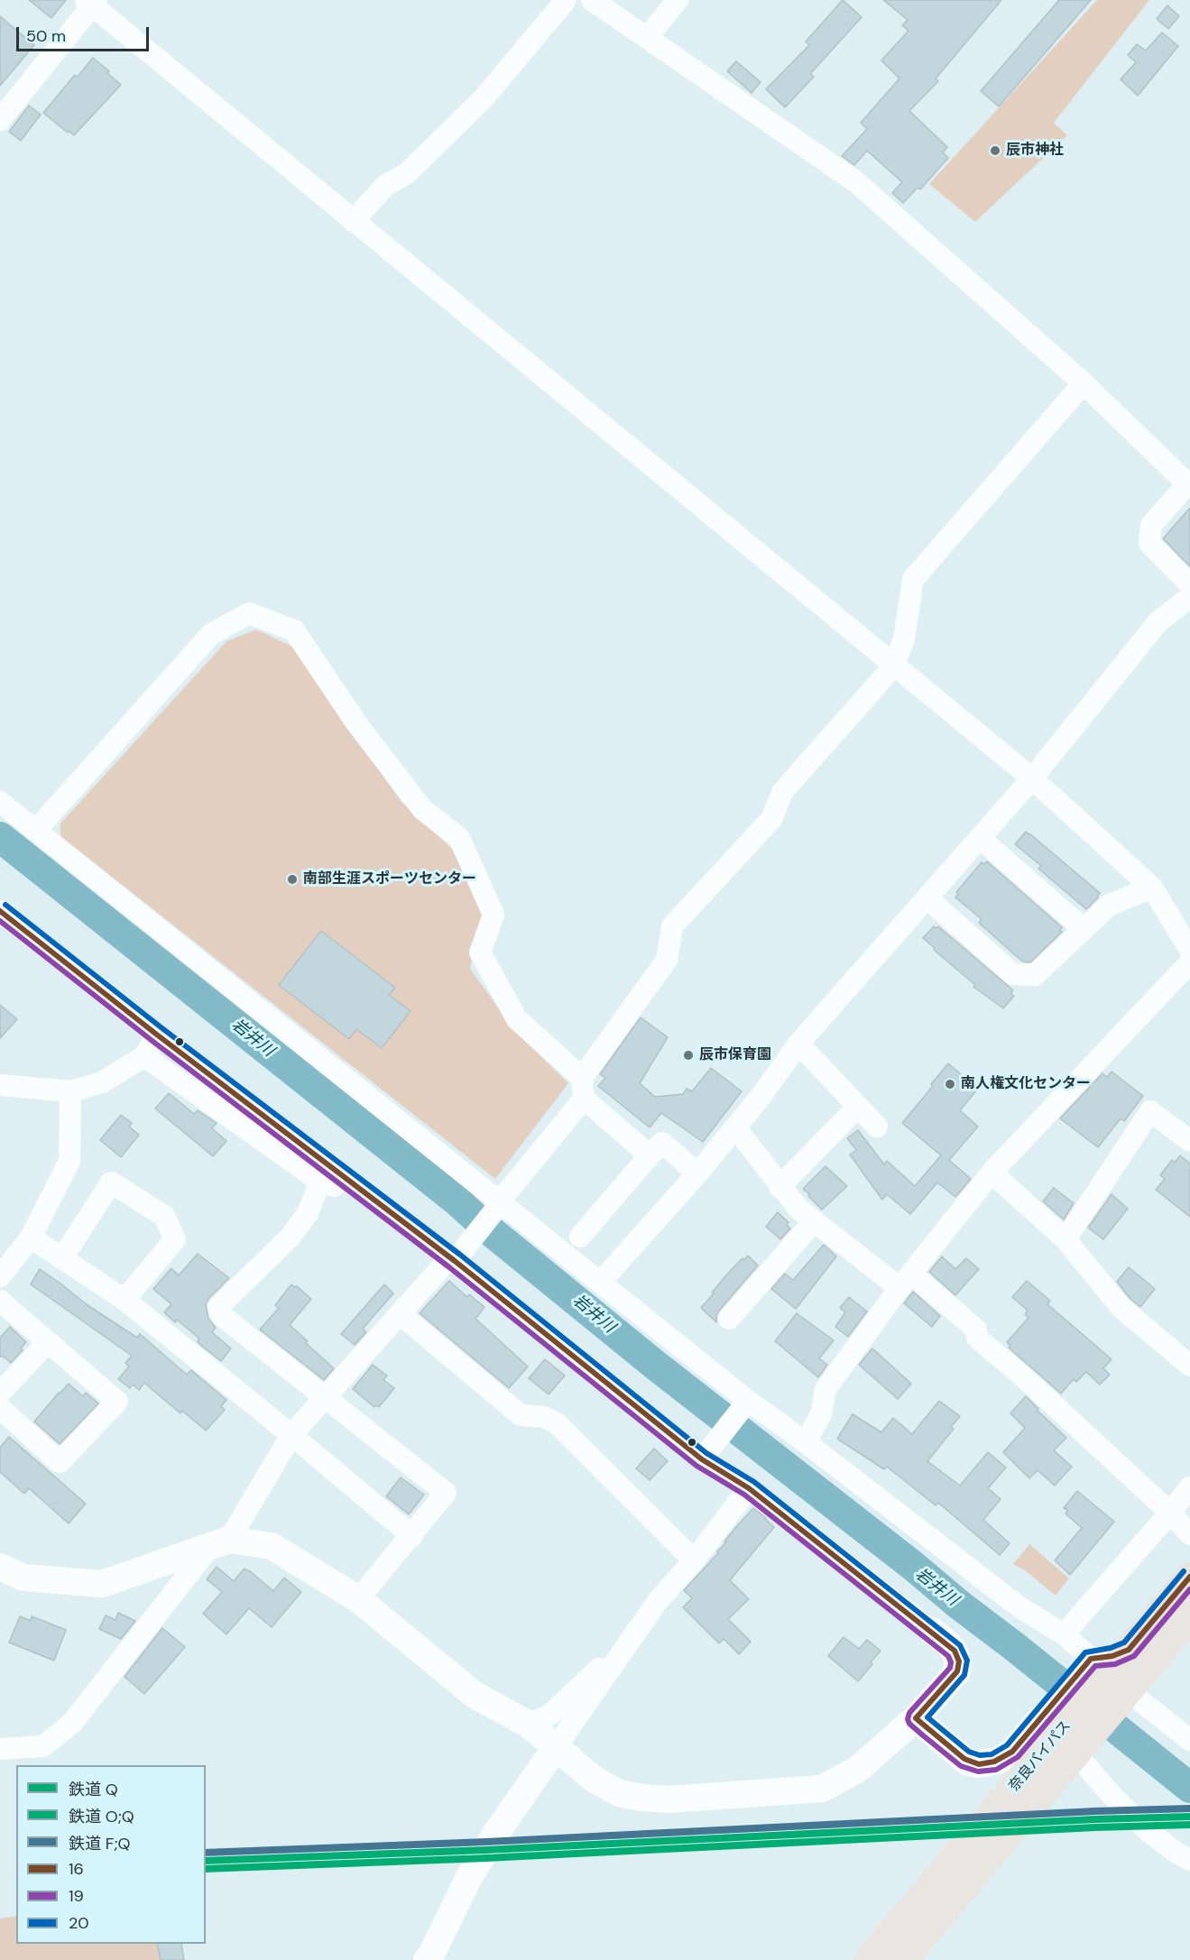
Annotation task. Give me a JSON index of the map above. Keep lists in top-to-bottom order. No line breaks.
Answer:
{"streets":{"highway":["奈良バイパス"]},"water":["岩井川"],"places":["辰市神社","南部生涯スポーツセンター","辰市保育園","南人権文化センター"],"lines":["transit line 20","transit line 16","transit line 19","rail line F;Q","rail line Q","rail line O;Q"],"legend":["鉄道 Q","鉄道 O;Q","鉄道 F;Q","16","19","20"],"scale_bar":"50 m"}
